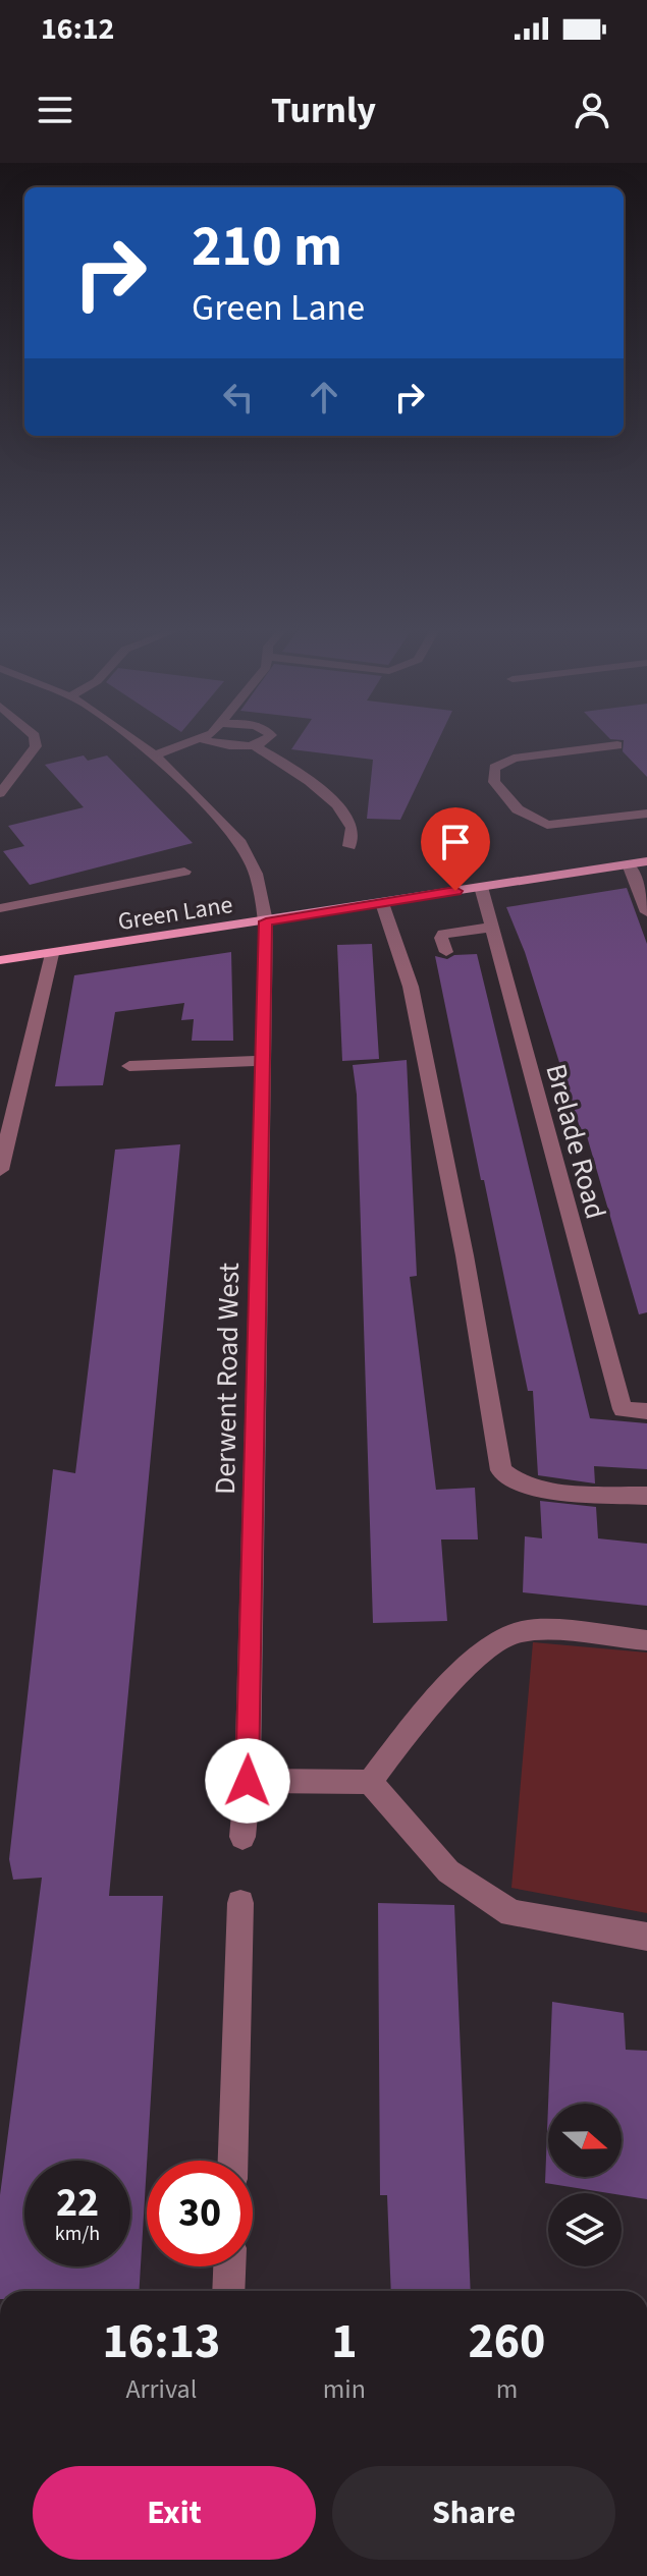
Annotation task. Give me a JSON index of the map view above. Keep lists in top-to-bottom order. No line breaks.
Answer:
{"streets":{"main road":["Green Lane"],"street":["Brelade Road","Derwent Road West"]},"crossings":[["Green Lane","Brelade Road"],["Green Lane","Derwent Road West"]],"north":"right","page":{"status":"16:12","header":"Turnly","turn":["210 m","Green Lane"],"speed":"22 km/h","limit":"30","eta":["16:13","Arrival","1","min","260","m"],"buttons":["Exit","Share"]}}
